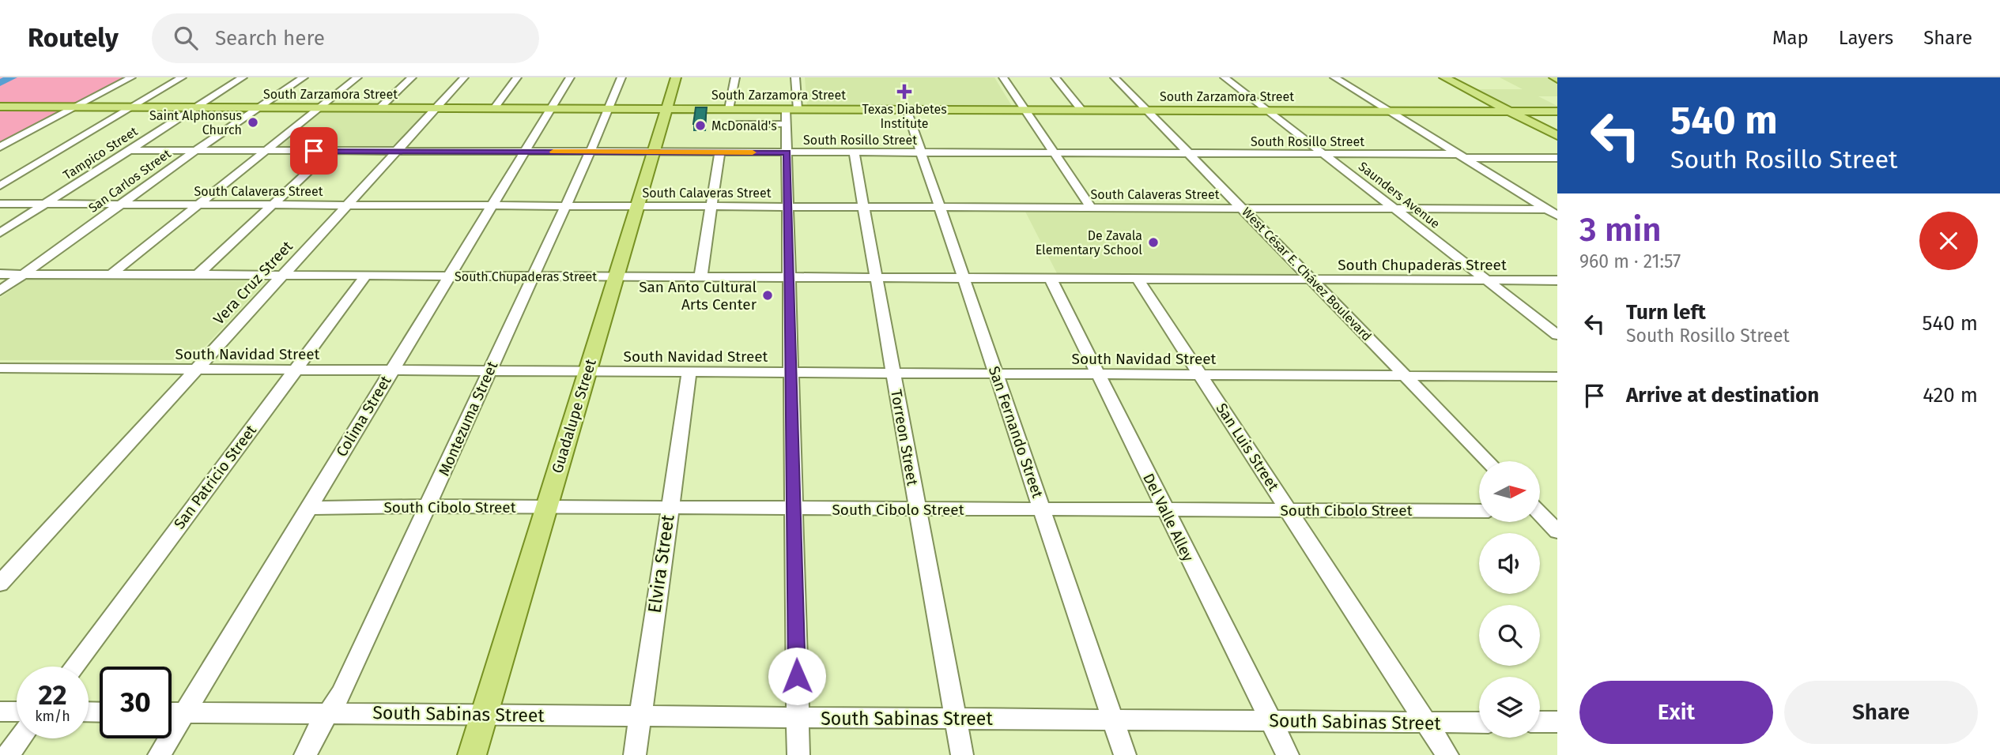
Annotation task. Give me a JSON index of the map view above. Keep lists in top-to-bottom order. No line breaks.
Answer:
{"streets":{"main road":["South Zarzamora Street","Guadalupe Street"],"street":["South Rosillo Street","Tampico Street","San Carlos Street","South Calaveras Street","Saunders Avenue","South Chupaderas Street","West César E. Chávez Boulevard","Vera Cruz Street","South Navidad Street","Colima Street","Montezuma Street","San Fernando Street","Torreon Street","San Luis Street","San Patricio Street","South Cibolo Street","Del Valle Alley","Elvira Street","South Sabinas Street"]},"crossings":[["South Zarzamora Street","Tampico Street"],["South Zarzamora Street","San Carlos Street"],["South Zarzamora Street","Saunders Avenue"],["South Zarzamora Street","West César E. Chávez Boulevard"],["South Zarzamora Street","Vera Cruz Street"],["South Zarzamora Street","Colima Street"],["South Zarzamora Street","Guadalupe Street"],["South Zarzamora Street","Montezuma Street"],["South Zarzamora Street","San Fernando Street"],["South Rosillo Street","Tampico Street"],["South Rosillo Street","San Carlos Street"],["South Rosillo Street","Saunders Avenue"],["South Rosillo Street","West César E. Chávez Boulevard"],["South Rosillo Street","Vera Cruz Street"],["South Rosillo Street","Colima Street"],["South Rosillo Street","Guadalupe Street"],["South Rosillo Street","Montezuma Street"],["South Rosillo Street","San Fernando Street"],["South Rosillo Street","Torreon Street"],["Tampico Street","South Calaveras Street"],["San Carlos Street","South Calaveras Street"],["San Carlos Street","South Chupaderas Street"],["South Calaveras Street","Saunders Avenue"],["South Calaveras Street","West César E. Chávez Boulevard"],["South Calaveras Street","Vera Cruz Street"],["South Calaveras Street","Colima Street"],["South Calaveras Street","Guadalupe Street"],["South Calaveras Street","Montezuma Street"],["South Calaveras Street","San Fernando Street"],["South Calaveras Street","Torreon Street"],["Saunders Avenue","South Chupaderas Street"],["South Chupaderas Street","West César E. Chávez Boulevard"],["South Chupaderas Street","Vera Cruz Street"],["South Chupaderas Street","Colima Street"],["South Chupaderas Street","Guadalupe Street"],["South Chupaderas Street","Montezuma Street"],["South Chupaderas Street","San Fernando Street"],["South Chupaderas Street","Torreon Street"],["South Chupaderas Street","San Luis Street"],["South Chupaderas Street","San Patricio Street"],["South Chupaderas Street","Del Valle Alley"],["West César E. Chávez Boulevard","South Navidad Street"],["Vera Cruz Street","South Navidad Street"],["South Navidad Street","Colima Street"],["South Navidad Street","Guadalupe Street"],["South Navidad Street","Montezuma Street"],["South Navidad Street","San Fernando Street"],["South Navidad Street","Torreon Street"],["South Navidad Street","San Luis Street"],["South Navidad Street","San Patricio Street"],["South Navidad Street","Del Valle Alley"],["South Navidad Street","Elvira Street"],["Colima Street","South Cibolo Street"],["Colima Street","South Sabinas Street"],["Guadalupe Street","South Cibolo Street"],["Guadalupe Street","South Sabinas Street"],["Montezuma Street","South Cibolo Street"],["Montezuma Street","South Sabinas Street"],["San Fernando Street","South Cibolo Street"],["San Fernando Street","South Sabinas Street"],["Torreon Street","South Cibolo Street"],["Torreon Street","South Sabinas Street"],["San Luis Street","South Cibolo Street"],["San Luis Street","South Sabinas Street"],["South Cibolo Street","Del Valle Alley"],["South Cibolo Street","Elvira Street"],["Del Valle Alley","South Sabinas Street"],["Elvira Street","South Sabinas Street"]],"places":{"health":["Texas Diabetes Institute"],"other":["Saint Alphonsus Church","McDonald's","De Zavala Elementary School","San Anto Cultural Arts Center"]},"north":"right","page":{"header":"Routely","search":"Search here","nav":["Map","Layers","Share"],"turn":["540 m","South Rosillo Street"],"heading":["3 min","960 m · 21:57"],"list":[{"name":"Turn left","note":"South Rosillo Street","value":"540 m"},{"name":"Arrive at destination","value":"420 m"}],"speed":"22 km/h","limit":"30","buttons":["Exit","Share"]}}
